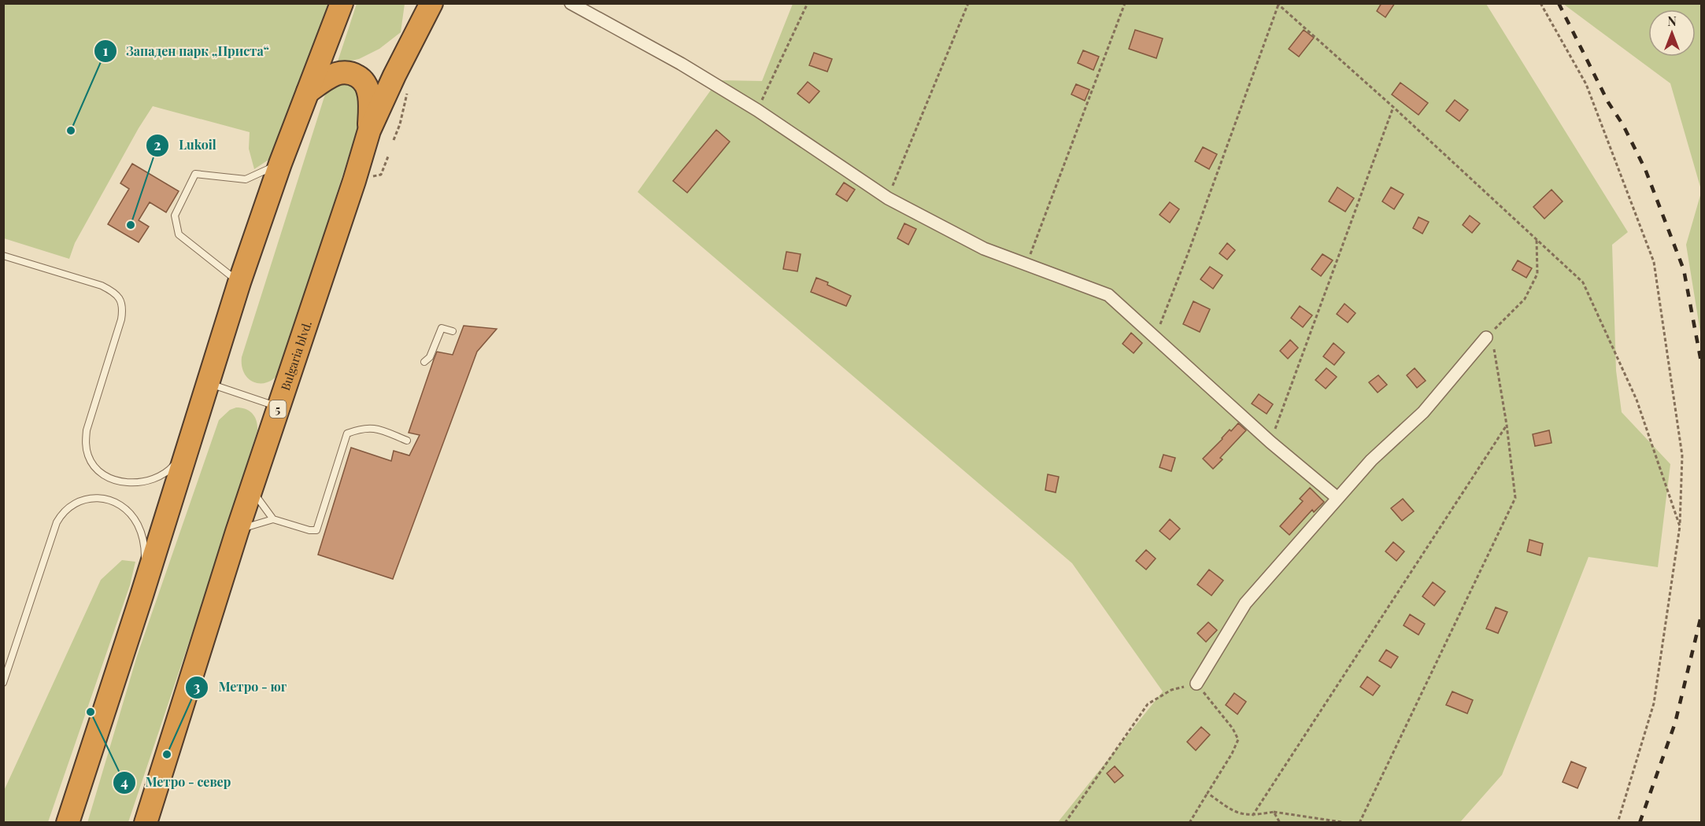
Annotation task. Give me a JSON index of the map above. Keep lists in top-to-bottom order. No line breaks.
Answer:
{"streets":{"highway":["Bulgaria blvd.","5"]},"places":["Западен парк „Приста“","Lukoil","Метро - север","Метро - юг"],"north":"top"}
